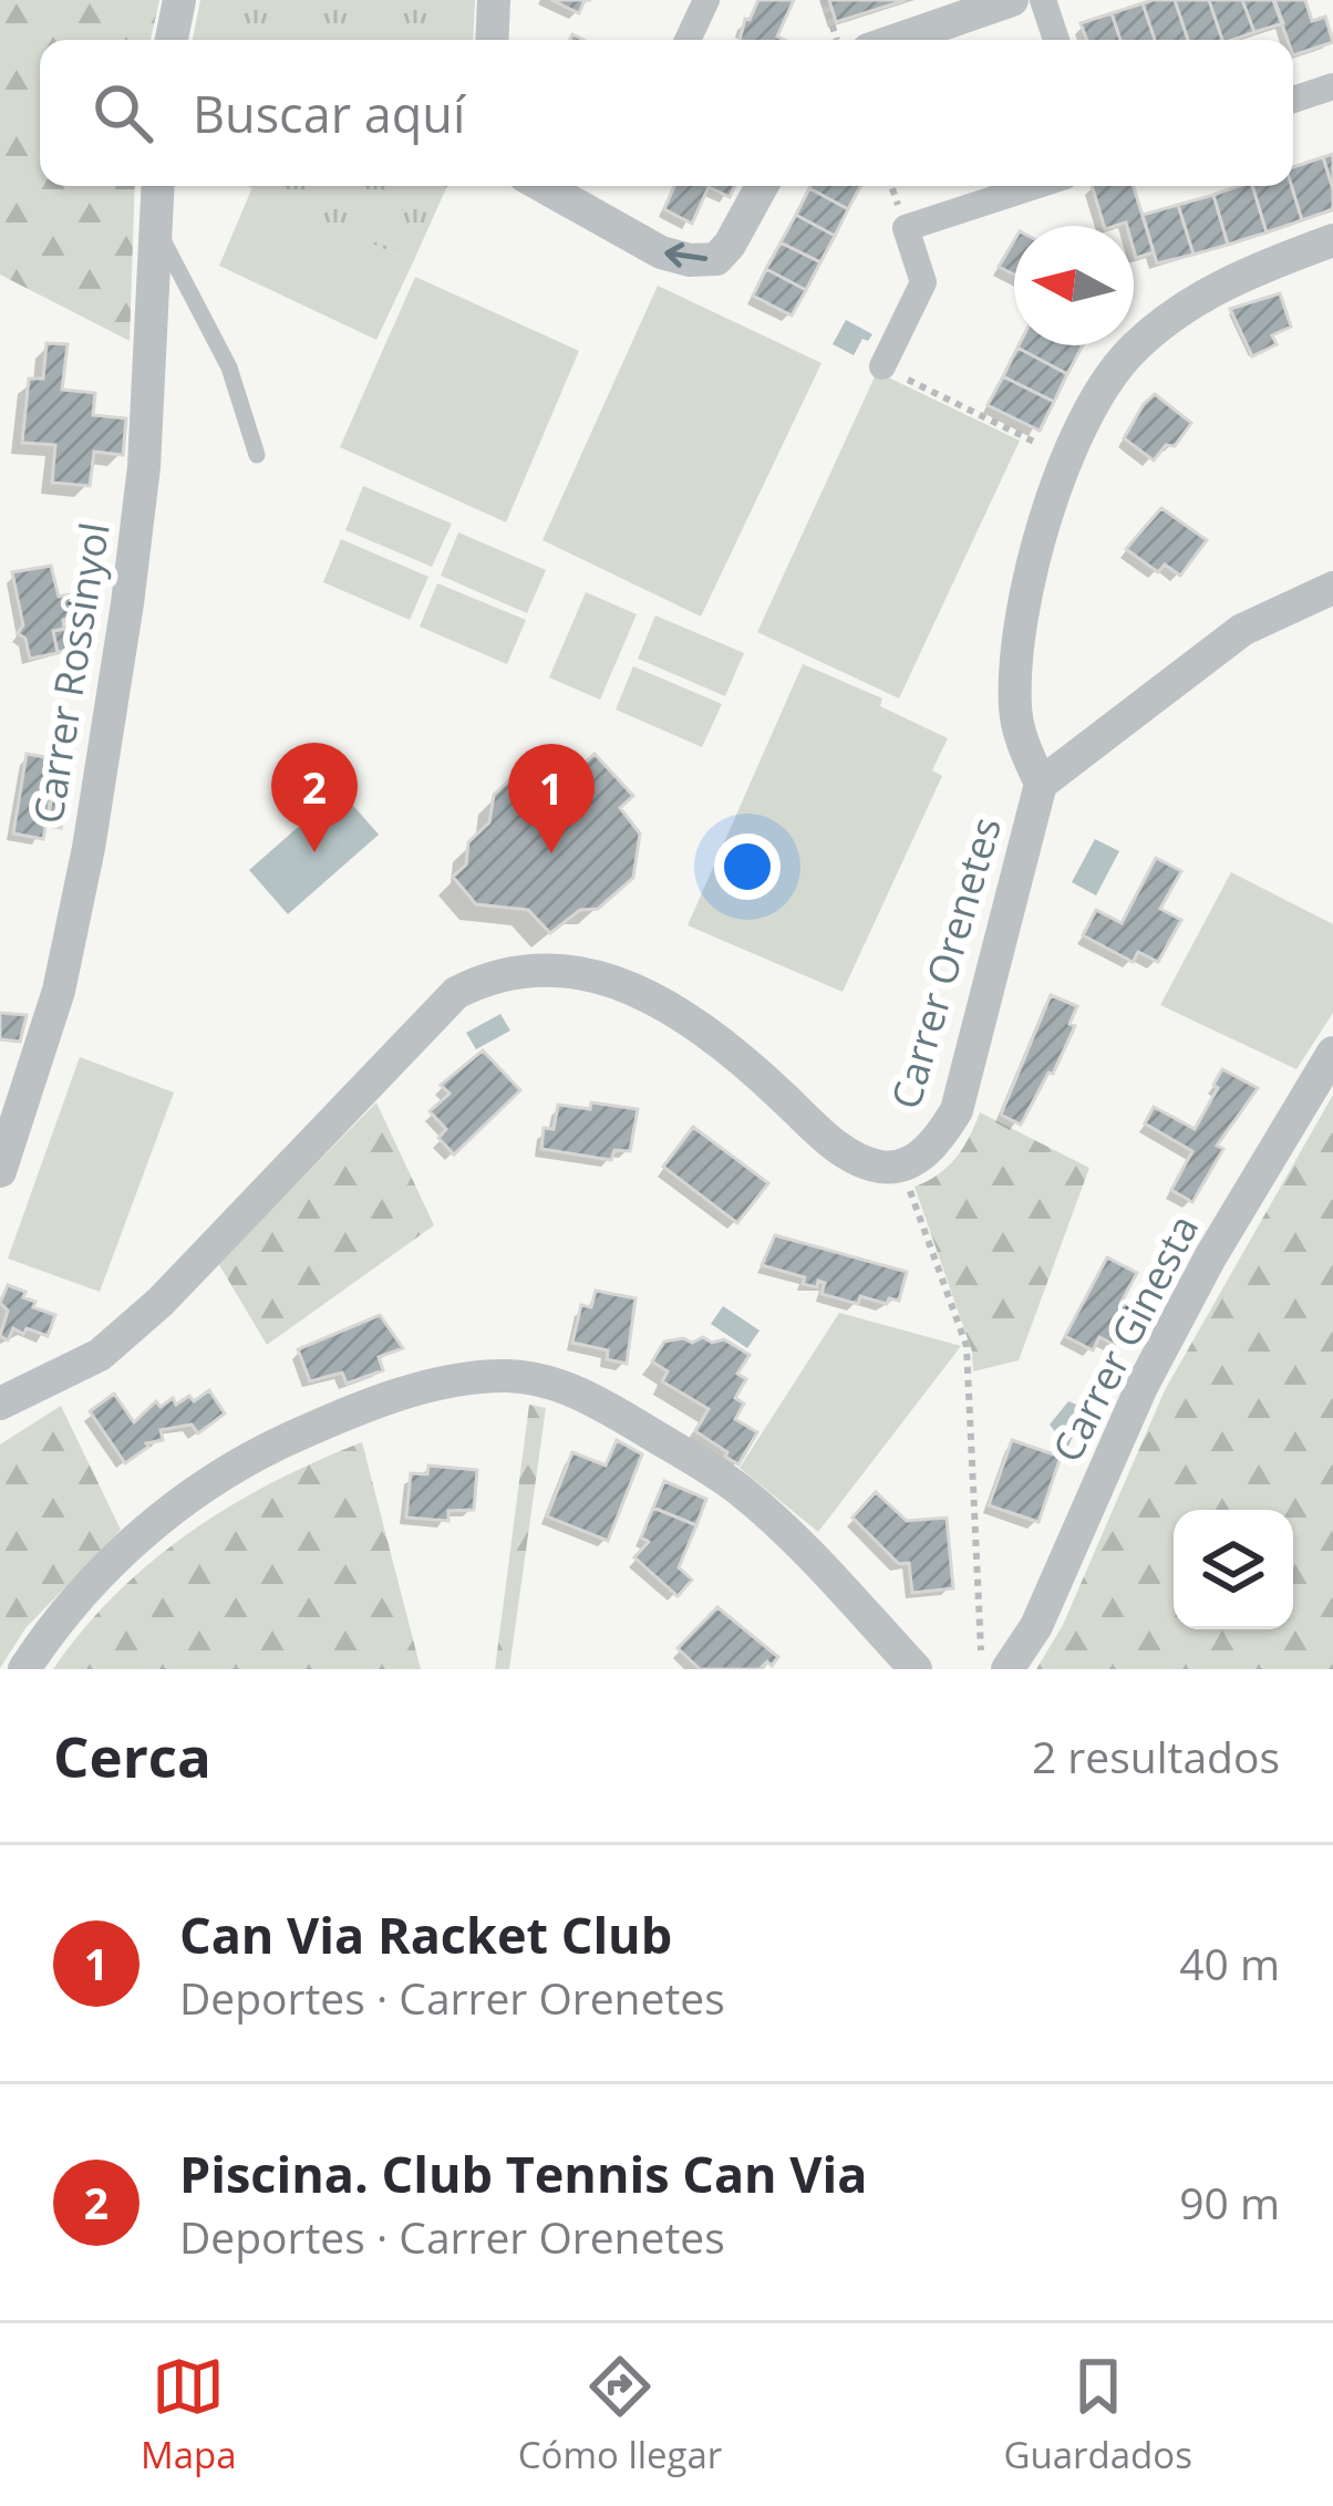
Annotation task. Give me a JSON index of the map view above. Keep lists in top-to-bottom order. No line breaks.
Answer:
{"streets":{"street":["Carrer Rossinyol","Carrer Orenetes","Carrer Ginesta"]},"north":"left","page":{"search":"Buscar aquí","pins":["2","1"],"heading":["Cerca","2 resultados"],"list":[{"mark":"1","name":"Can Via Racket Club","note":"Deportes · Carrer Orenetes","value":"40 m"},{"mark":"2","name":"Piscina. Club Tennis Can Via","note":"Deportes · Carrer Orenetes","value":"90 m"}],"nav":["Mapa","Cómo llegar","Guardados"]}}
